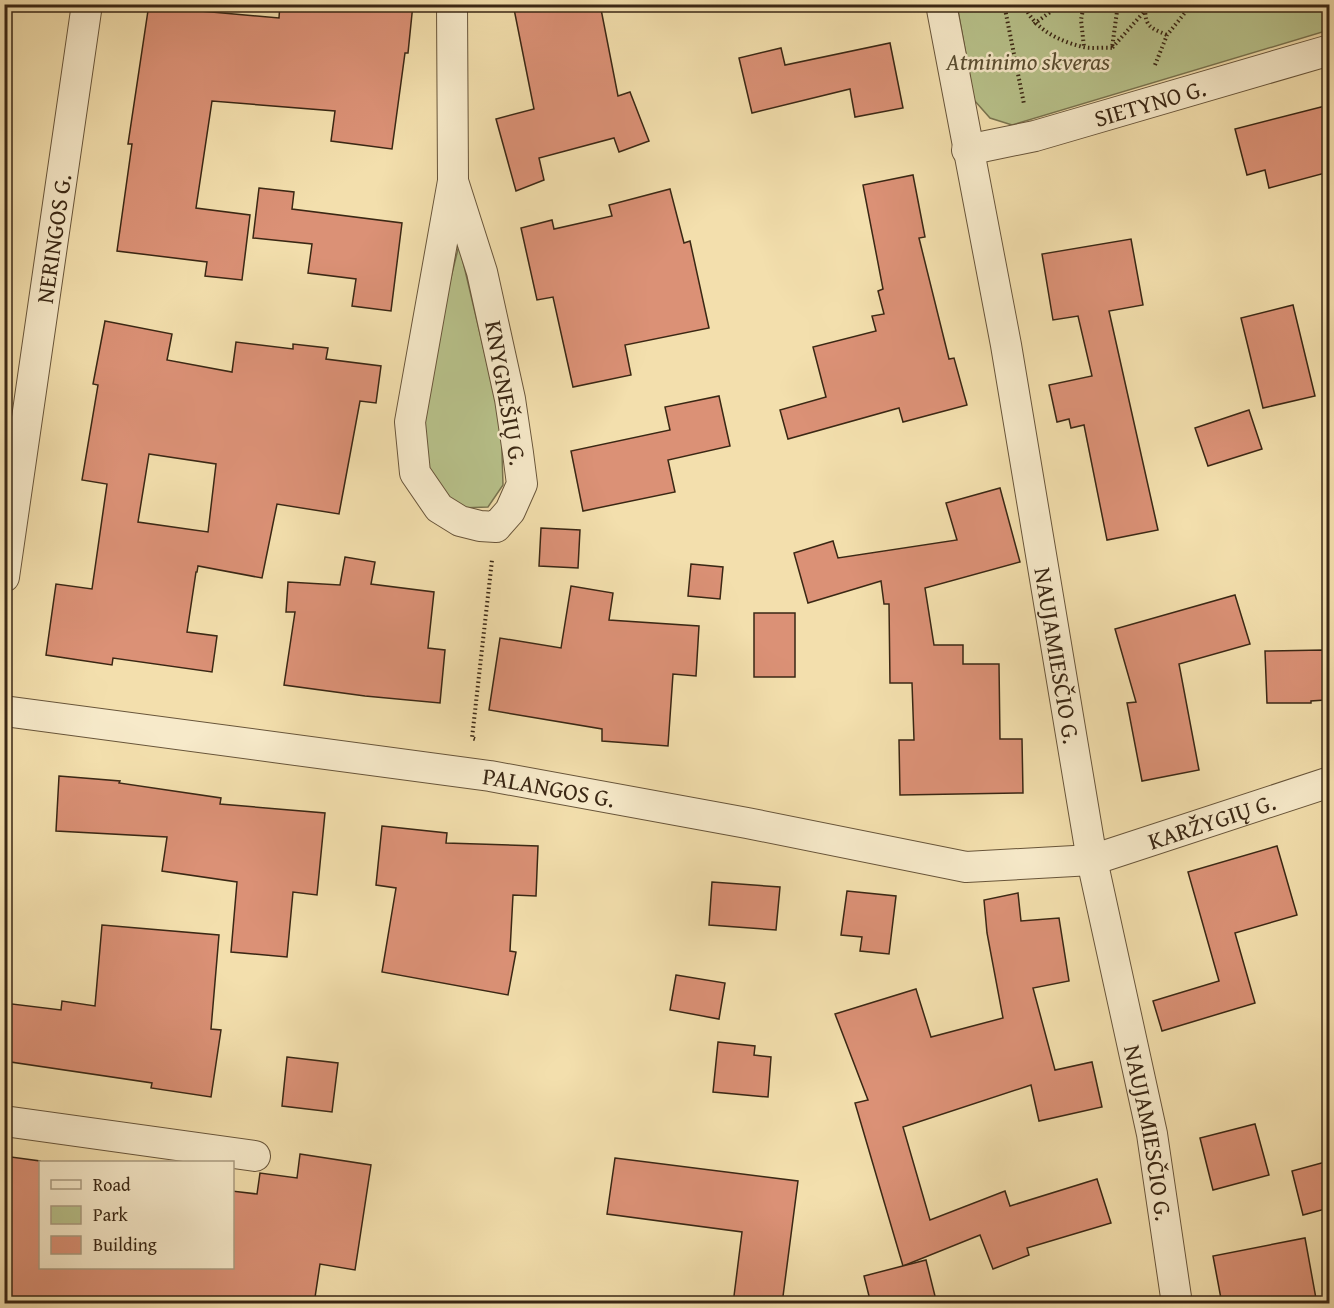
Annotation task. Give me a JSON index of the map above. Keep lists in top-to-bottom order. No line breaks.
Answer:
{"streets":{"street":["SIETYNO G.","NERINGOS G.","KNYGNEŠIŲ G.","NAUJAMIESČIO G.","PALANGOS G.","KARŽYGIŲ G."]},"crossings":[["SIETYNO G.","NAUJAMIESČIO G."],["NAUJAMIESČIO G.","PALANGOS G."],["NAUJAMIESČIO G.","KARŽYGIŲ G."],["PALANGOS G.","KARŽYGIŲ G."]],"parks":["Atminimo skveras"],"legend":["Road","Park","Building"]}
